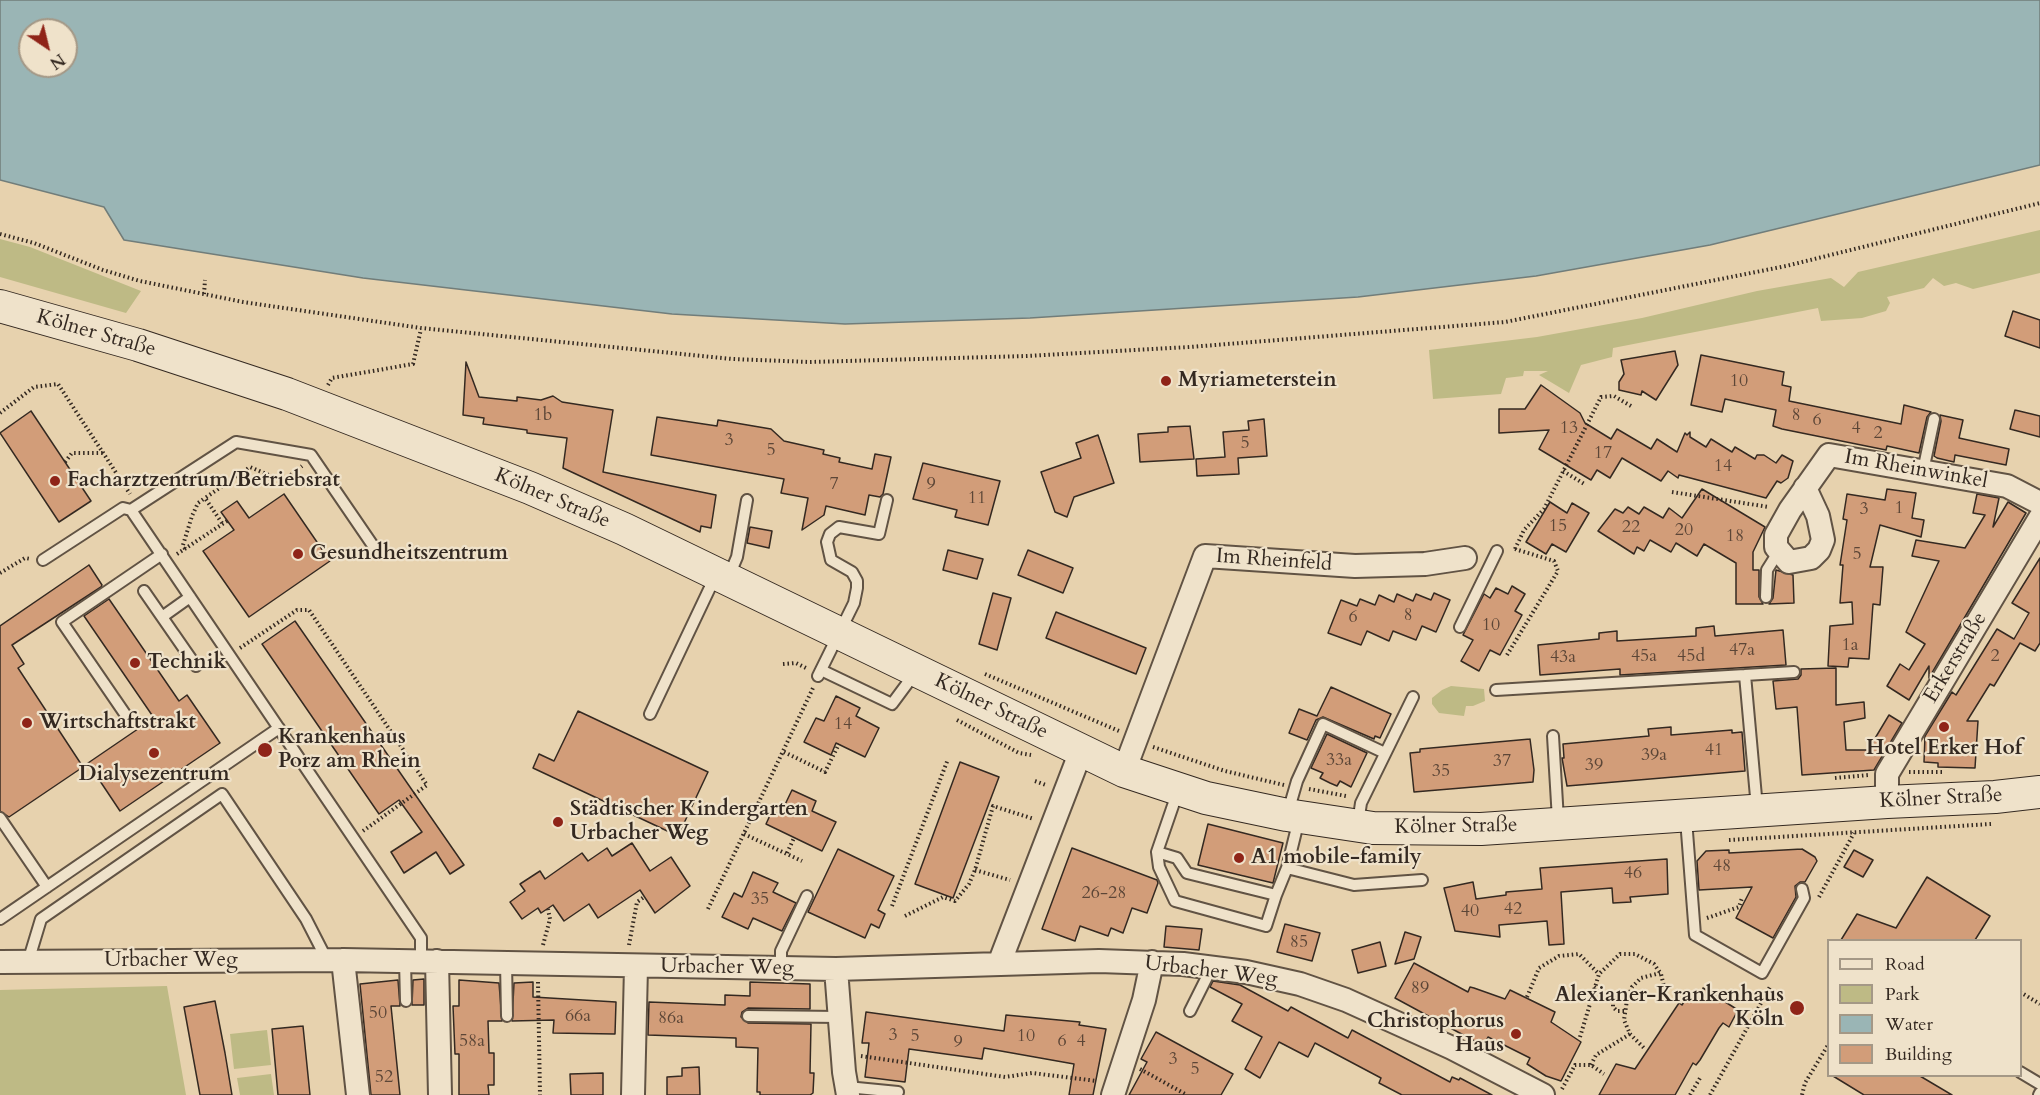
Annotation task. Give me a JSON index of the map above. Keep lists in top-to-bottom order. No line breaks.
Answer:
{"streets":{"main road":["Kölner Straße"],"street":["Im Rheinwinkel","Im Rheinfeld","Erkerstraße","Urbacher Weg"]},"crossings":[["Kölner Straße","Im Rheinfeld"],["Kölner Straße","Erkerstraße"]],"places":["Myriameterstein","Facharztzentrum/Betriebsrat","Gesundheitszentrum","Technik","Wirtschaftstrakt","Hotel Erker Hof","Krankenhaus Porz am Rhein","Dialysezentrum","Städtischer Kindergarten Urbacher Weg","A1 mobile-family","Alexianer-Krankenhaus Köln","Christophorus Haus"],"house_numbers":["10","1b","8","6","13","4","2","3","5","5","17","14","7","9","11","1","3","15","22","20","18","5","8","6","10","1a","47a","45a","45d","2","43a","14","41","39a","33a","37","39","35","48","46","26-28","35","42","40","85","89","50","66a","86a","3","5","10","58a","6","4","9","3","5","52"],"legend":["Road","Park","Water","Building"],"north":"bottom right"}
